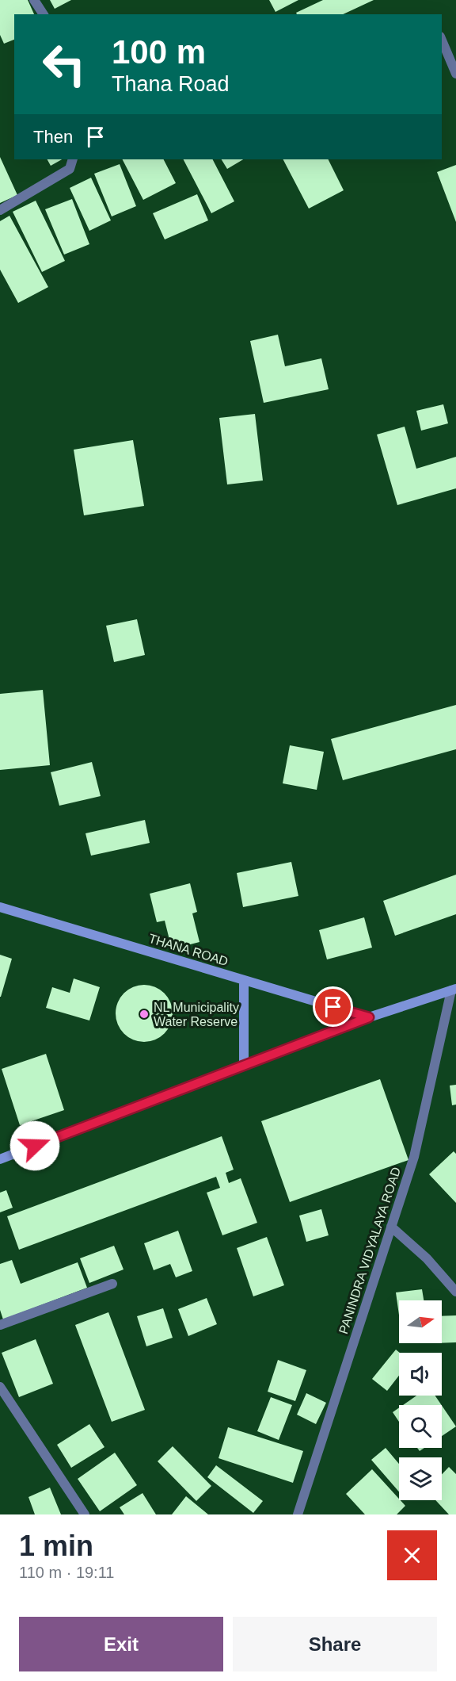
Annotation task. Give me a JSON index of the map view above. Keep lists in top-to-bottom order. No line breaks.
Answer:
{"streets":{"street":["THANA ROAD","PANINDRA VIDYALAYA ROAD"]},"places":["NL Municipality Water Reserve"],"north":"right","page":{"turn":["100 m","Thana Road"],"then":"Then","heading":["1 min","110 m · 19:11"],"buttons":["Exit","Share"]}}
